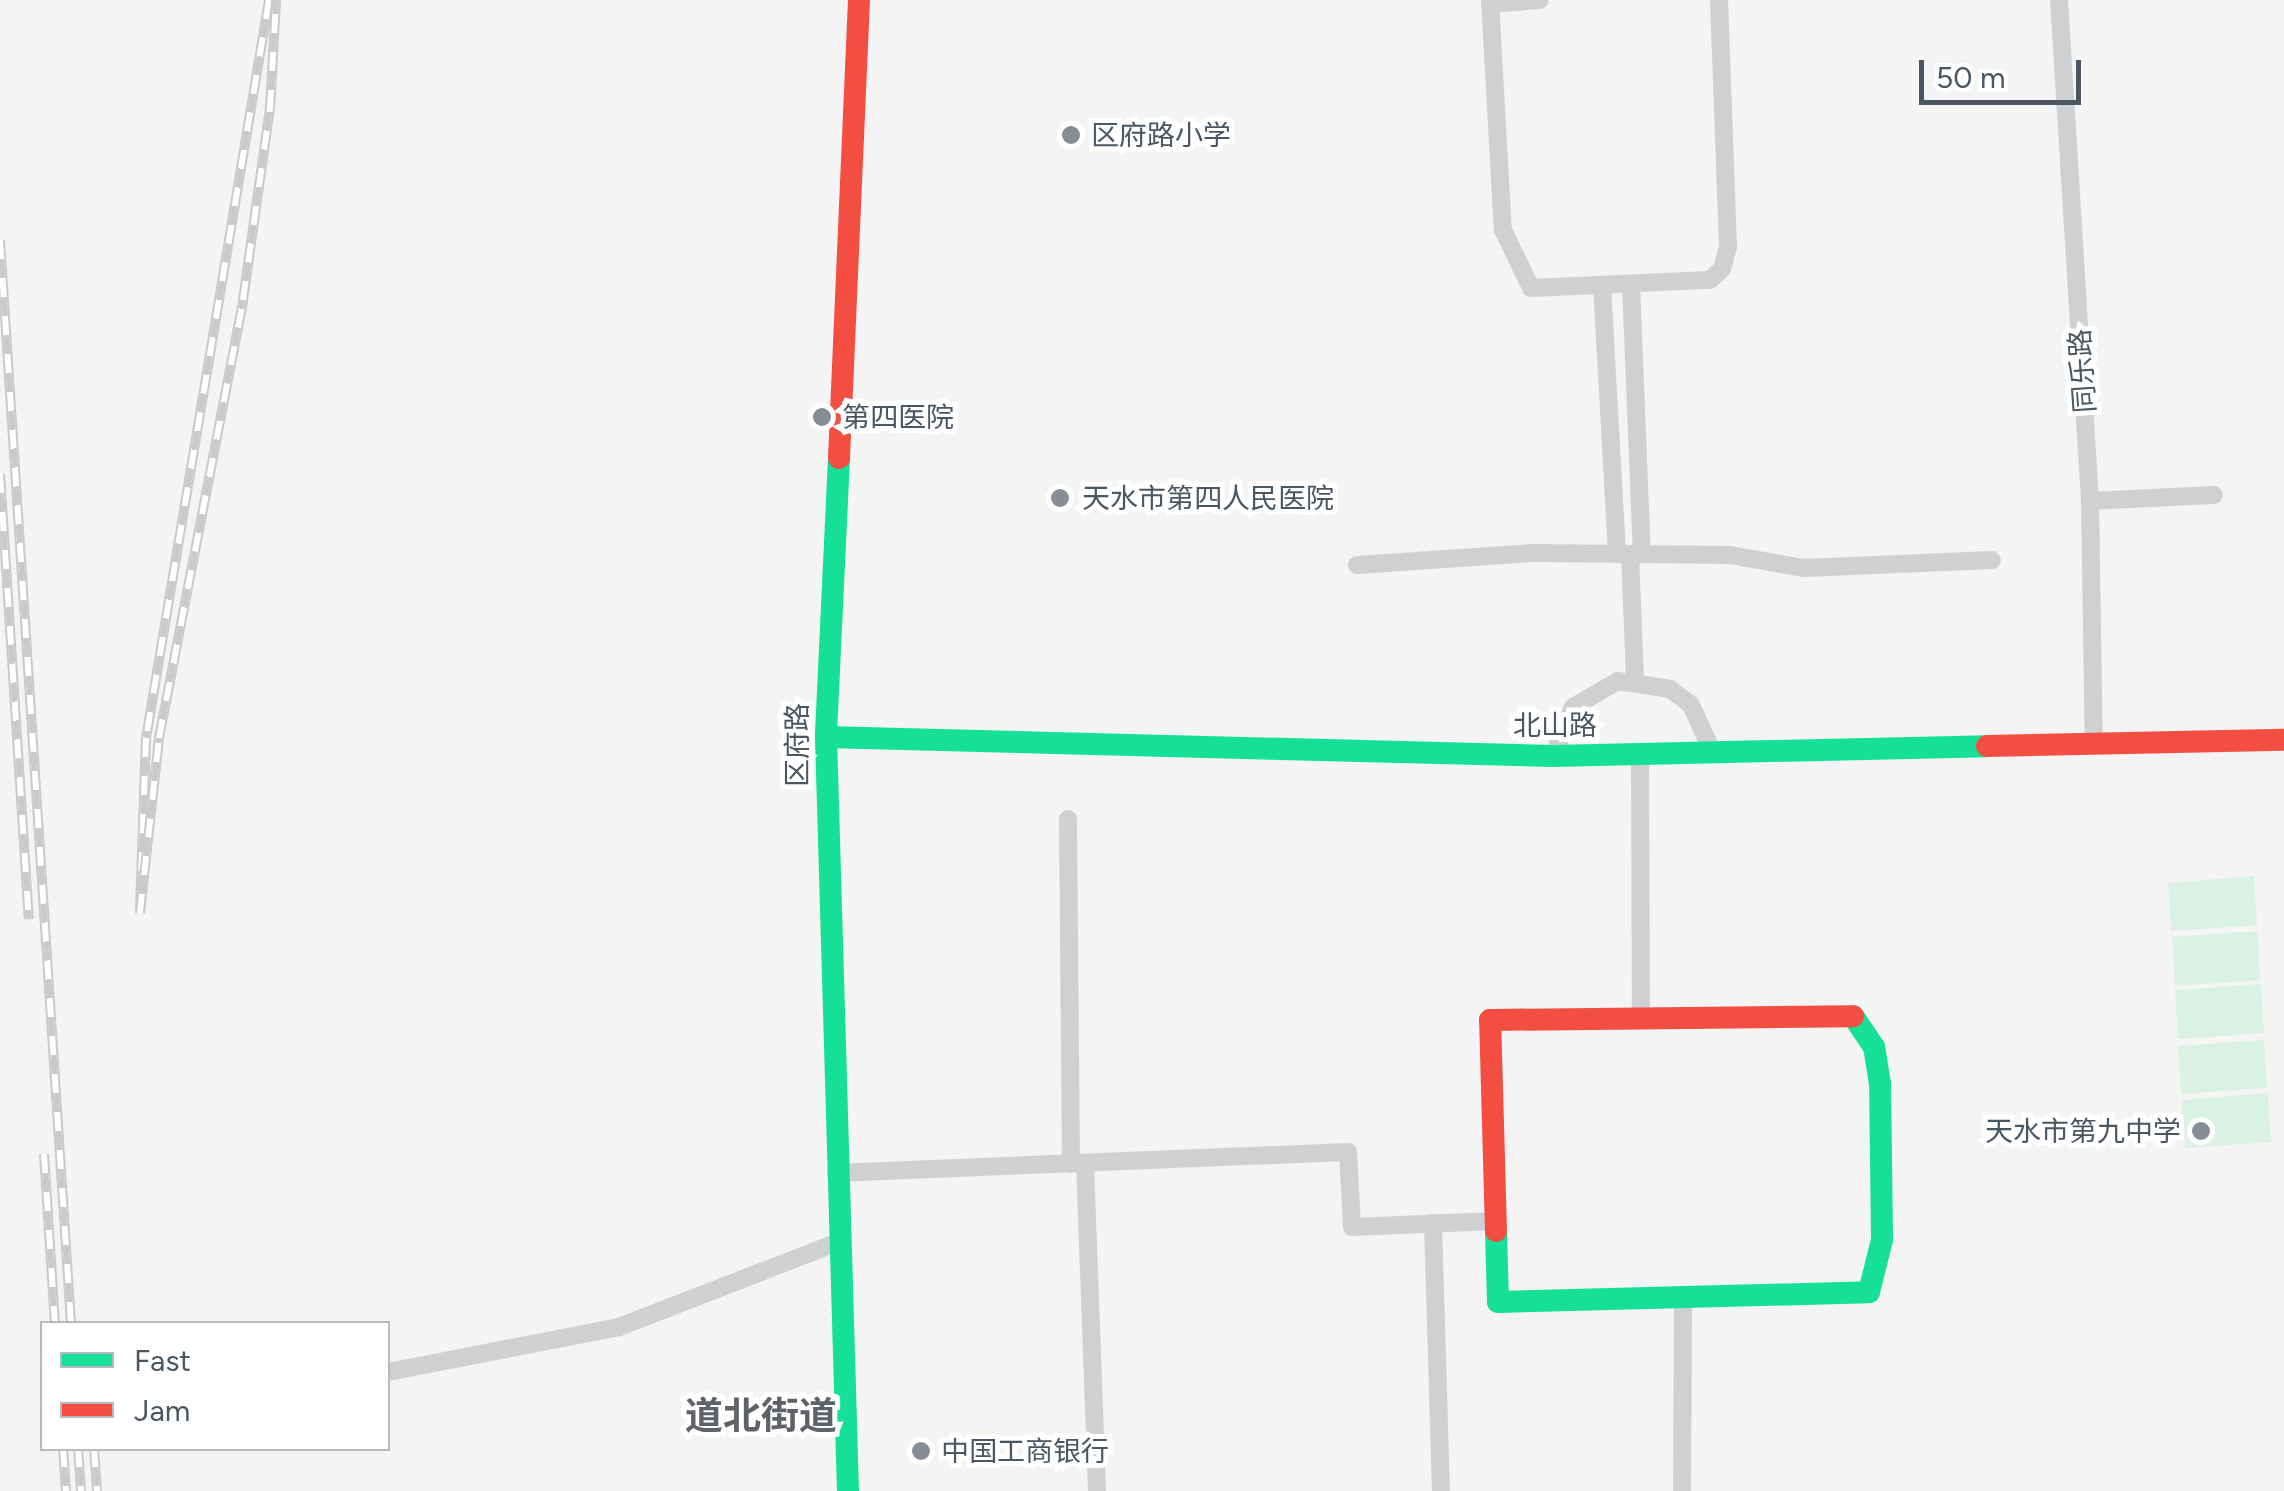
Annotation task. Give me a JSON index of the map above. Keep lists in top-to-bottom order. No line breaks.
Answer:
{"streets":{"street":["同乐路","北山路","区府路"]},"crossings":[["同乐路","北山路"],["北山路","区府路"]],"districts":["道北街道"],"places":["区府路小学","第四医院","天水市第四人民医院","天水市第九中学","中国工商银行"],"legend":["Fast","Jam"],"scale_bar":"50 m"}
